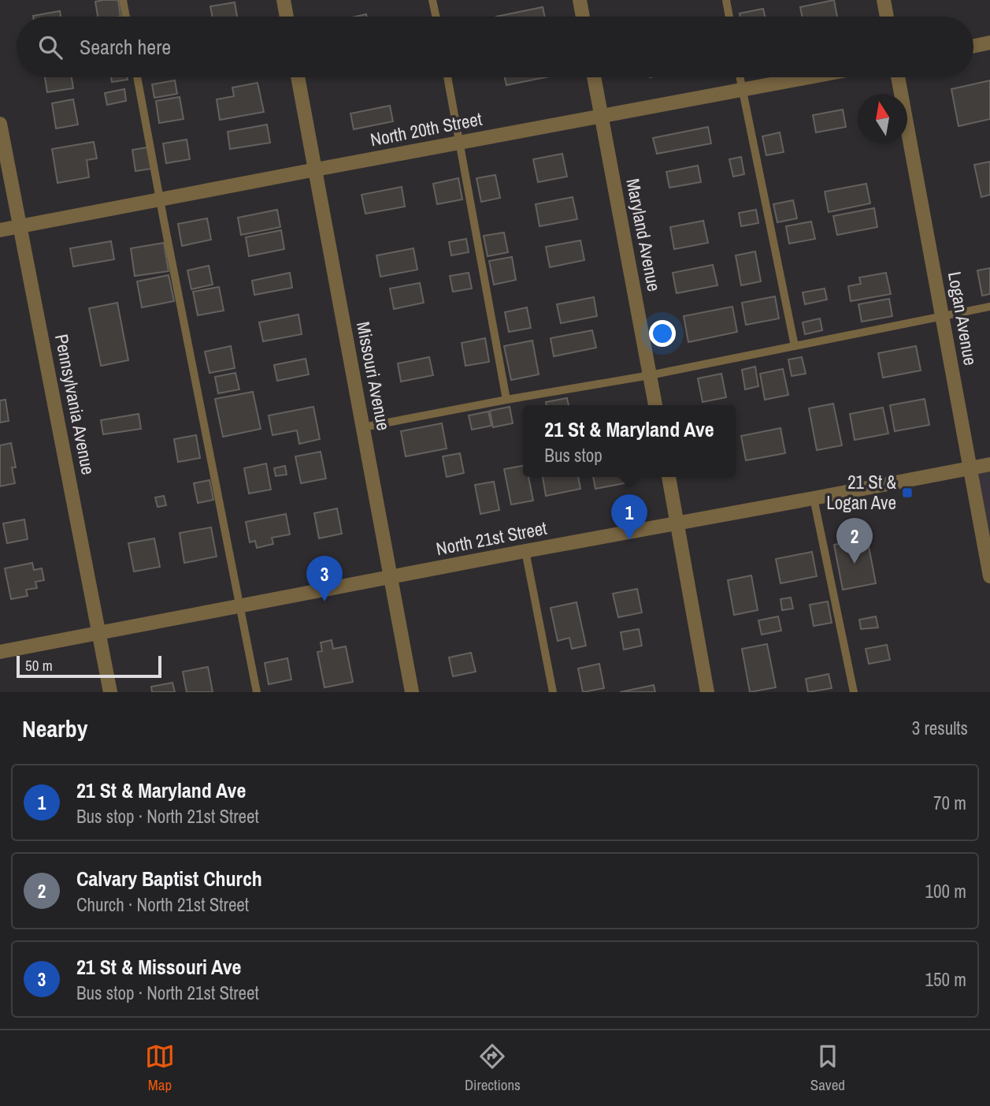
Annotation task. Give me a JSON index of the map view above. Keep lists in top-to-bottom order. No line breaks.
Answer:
{"streets":{"street":["North 20th Street","Maryland Avenue","Logan Avenue","Missouri Avenue","Pennsylvania Avenue","North 21st Street"]},"crossings":[["North 20th Street","Maryland Avenue"],["North 20th Street","Missouri Avenue"],["North 20th Street","Pennsylvania Avenue"],["Logan Avenue","North 21st Street"],["Missouri Avenue","North 21st Street"],["Pennsylvania Avenue","North 21st Street"]],"places":{"transit":["21 St & Logan Ave"]},"scale_bar":"50 m","north":"top","page":{"search":"Search here","popup":["21 St & Maryland Ave","Bus stop"],"pins":["1","2","3"],"scale":"50 m","heading":["Nearby","3 results"],"list":[{"mark":"1","name":"21 St & Maryland Ave","note":"Bus stop · North 21st Street","value":"70 m"},{"mark":"2","name":"Calvary Baptist Church","note":"Church · North 21st Street","value":"100 m"},{"mark":"3","name":"21 St & Missouri Ave","note":"Bus stop · North 21st Street","value":"150 m"}],"nav":["Map","Directions","Saved"]}}
